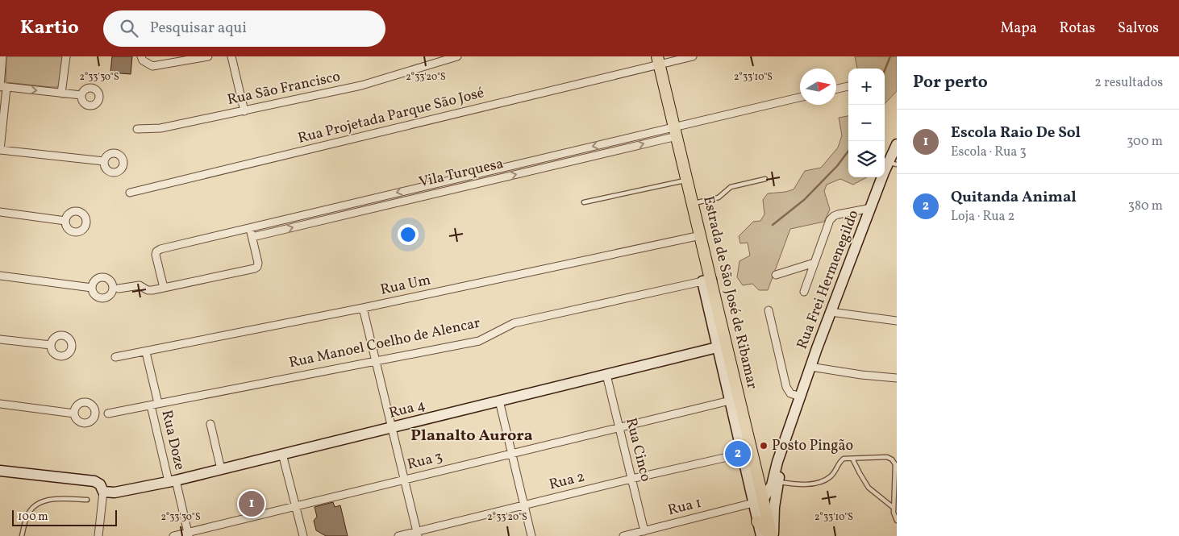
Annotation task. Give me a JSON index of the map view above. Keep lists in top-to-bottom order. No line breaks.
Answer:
{"streets":{"main road":["Estrada de São José de Ribamar"],"street":["Rua São Francisco","Rua Projetada Parque São José","Vila Turquesa","Rua Frei Hermenegildo","Rua Um","Rua Manoel Coelho de Alencar","Rua 4","Rua Doze","Rua Cinco","Rua 3","Rua 2","Rua 1"]},"crossings":[["Rua Projetada Parque São José","Estrada de São José de Ribamar"],["Vila Turquesa","Estrada de São José de Ribamar"],["Rua Frei Hermenegildo","Estrada de São José de Ribamar"],["Rua Frei Hermenegildo","Rua 1"],["Rua Um","Estrada de São José de Ribamar"],["Rua Um","Rua Doze"],["Estrada de São José de Ribamar","Rua Manoel Coelho de Alencar"],["Estrada de São José de Ribamar","Rua 4"],["Estrada de São José de Ribamar","Rua 3"],["Estrada de São José de Ribamar","Rua 2"],["Estrada de São José de Ribamar","Rua 1"],["Rua Manoel Coelho de Alencar","Rua Doze"],["Rua 4","Rua Doze"],["Rua 4","Rua Cinco"],["Rua Doze","Rua 3"],["Rua Cinco","Rua 3"],["Rua Cinco","Rua 2"],["Rua Cinco","Rua 1"]],"districts":["Planalto Aurora"],"places":["Posto Pingão"],"scale_bar":"100 m","north":"right","page":{"header":"Kartio","search":"Pesquisar aqui","nav":["Mapa","Rotas","Salvos"],"heading":["Por perto","2 resultados"],"map_buttons":["+","−"],"list":[{"mark":"1","name":"Escola Raio De Sol","note":"Escola · Rua 3","value":"300 m"},{"mark":"2","name":"Quitanda Animal","note":"Loja · Rua 2","value":"380 m"}],"pins":["2","1"],"scale":"100 m"},"coordinates":["2°33'30\"S","2°33'20\"S","2°33'10\"S"]}
